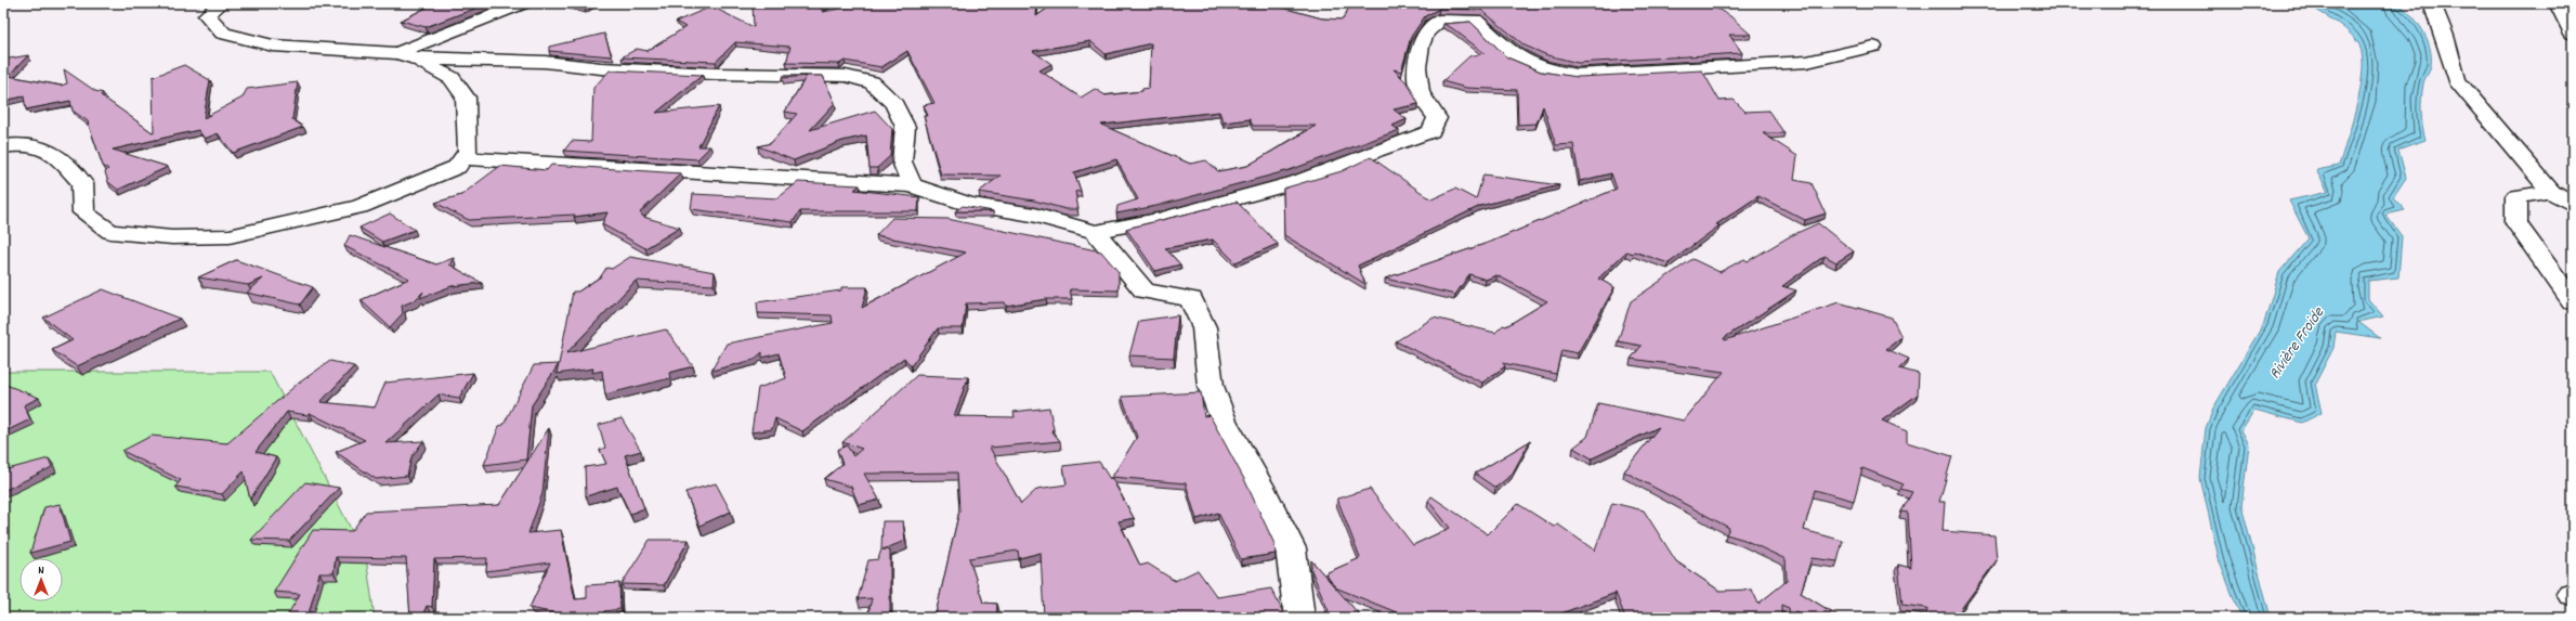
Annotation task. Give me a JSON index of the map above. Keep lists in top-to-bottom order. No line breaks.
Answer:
{"water":["Rivière Froide"],"north":"top"}
